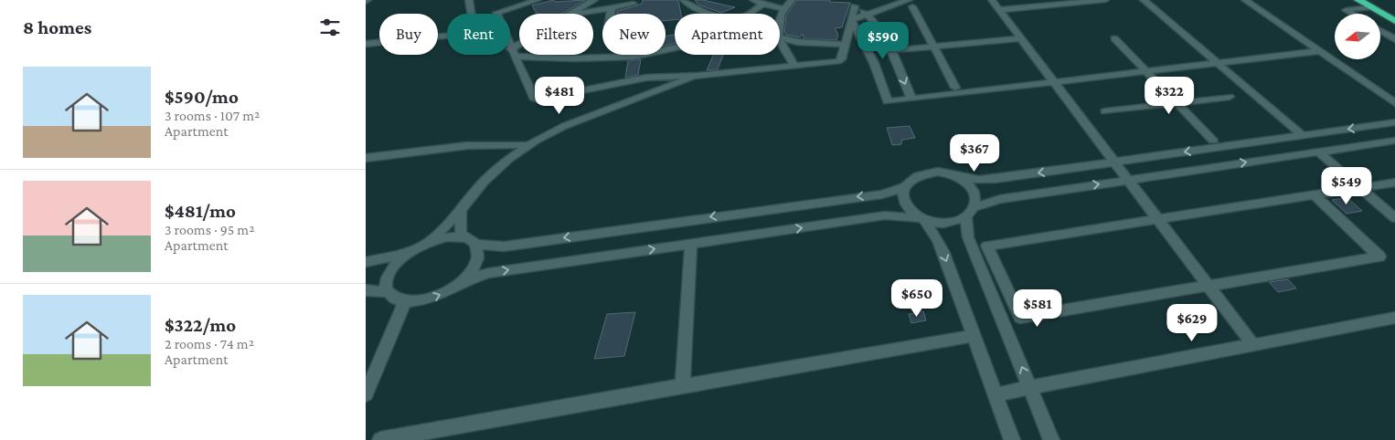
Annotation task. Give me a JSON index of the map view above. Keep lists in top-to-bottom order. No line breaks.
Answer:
{"north":"left","page":{"heading":"8 homes","chip":["Buy","Rent","Filters","New","Apartment"],"price":["$590","$481","$322","$367","$549","$650","$581","$629"],"list":[{"name":"$590/mo","note":"3 rooms · 107 m² · Apartment"},{"name":"$481/mo","note":"3 rooms · 95 m² · Apartment"},{"name":"$322/mo","note":"2 rooms · 74 m² · Apartment"}]}}
